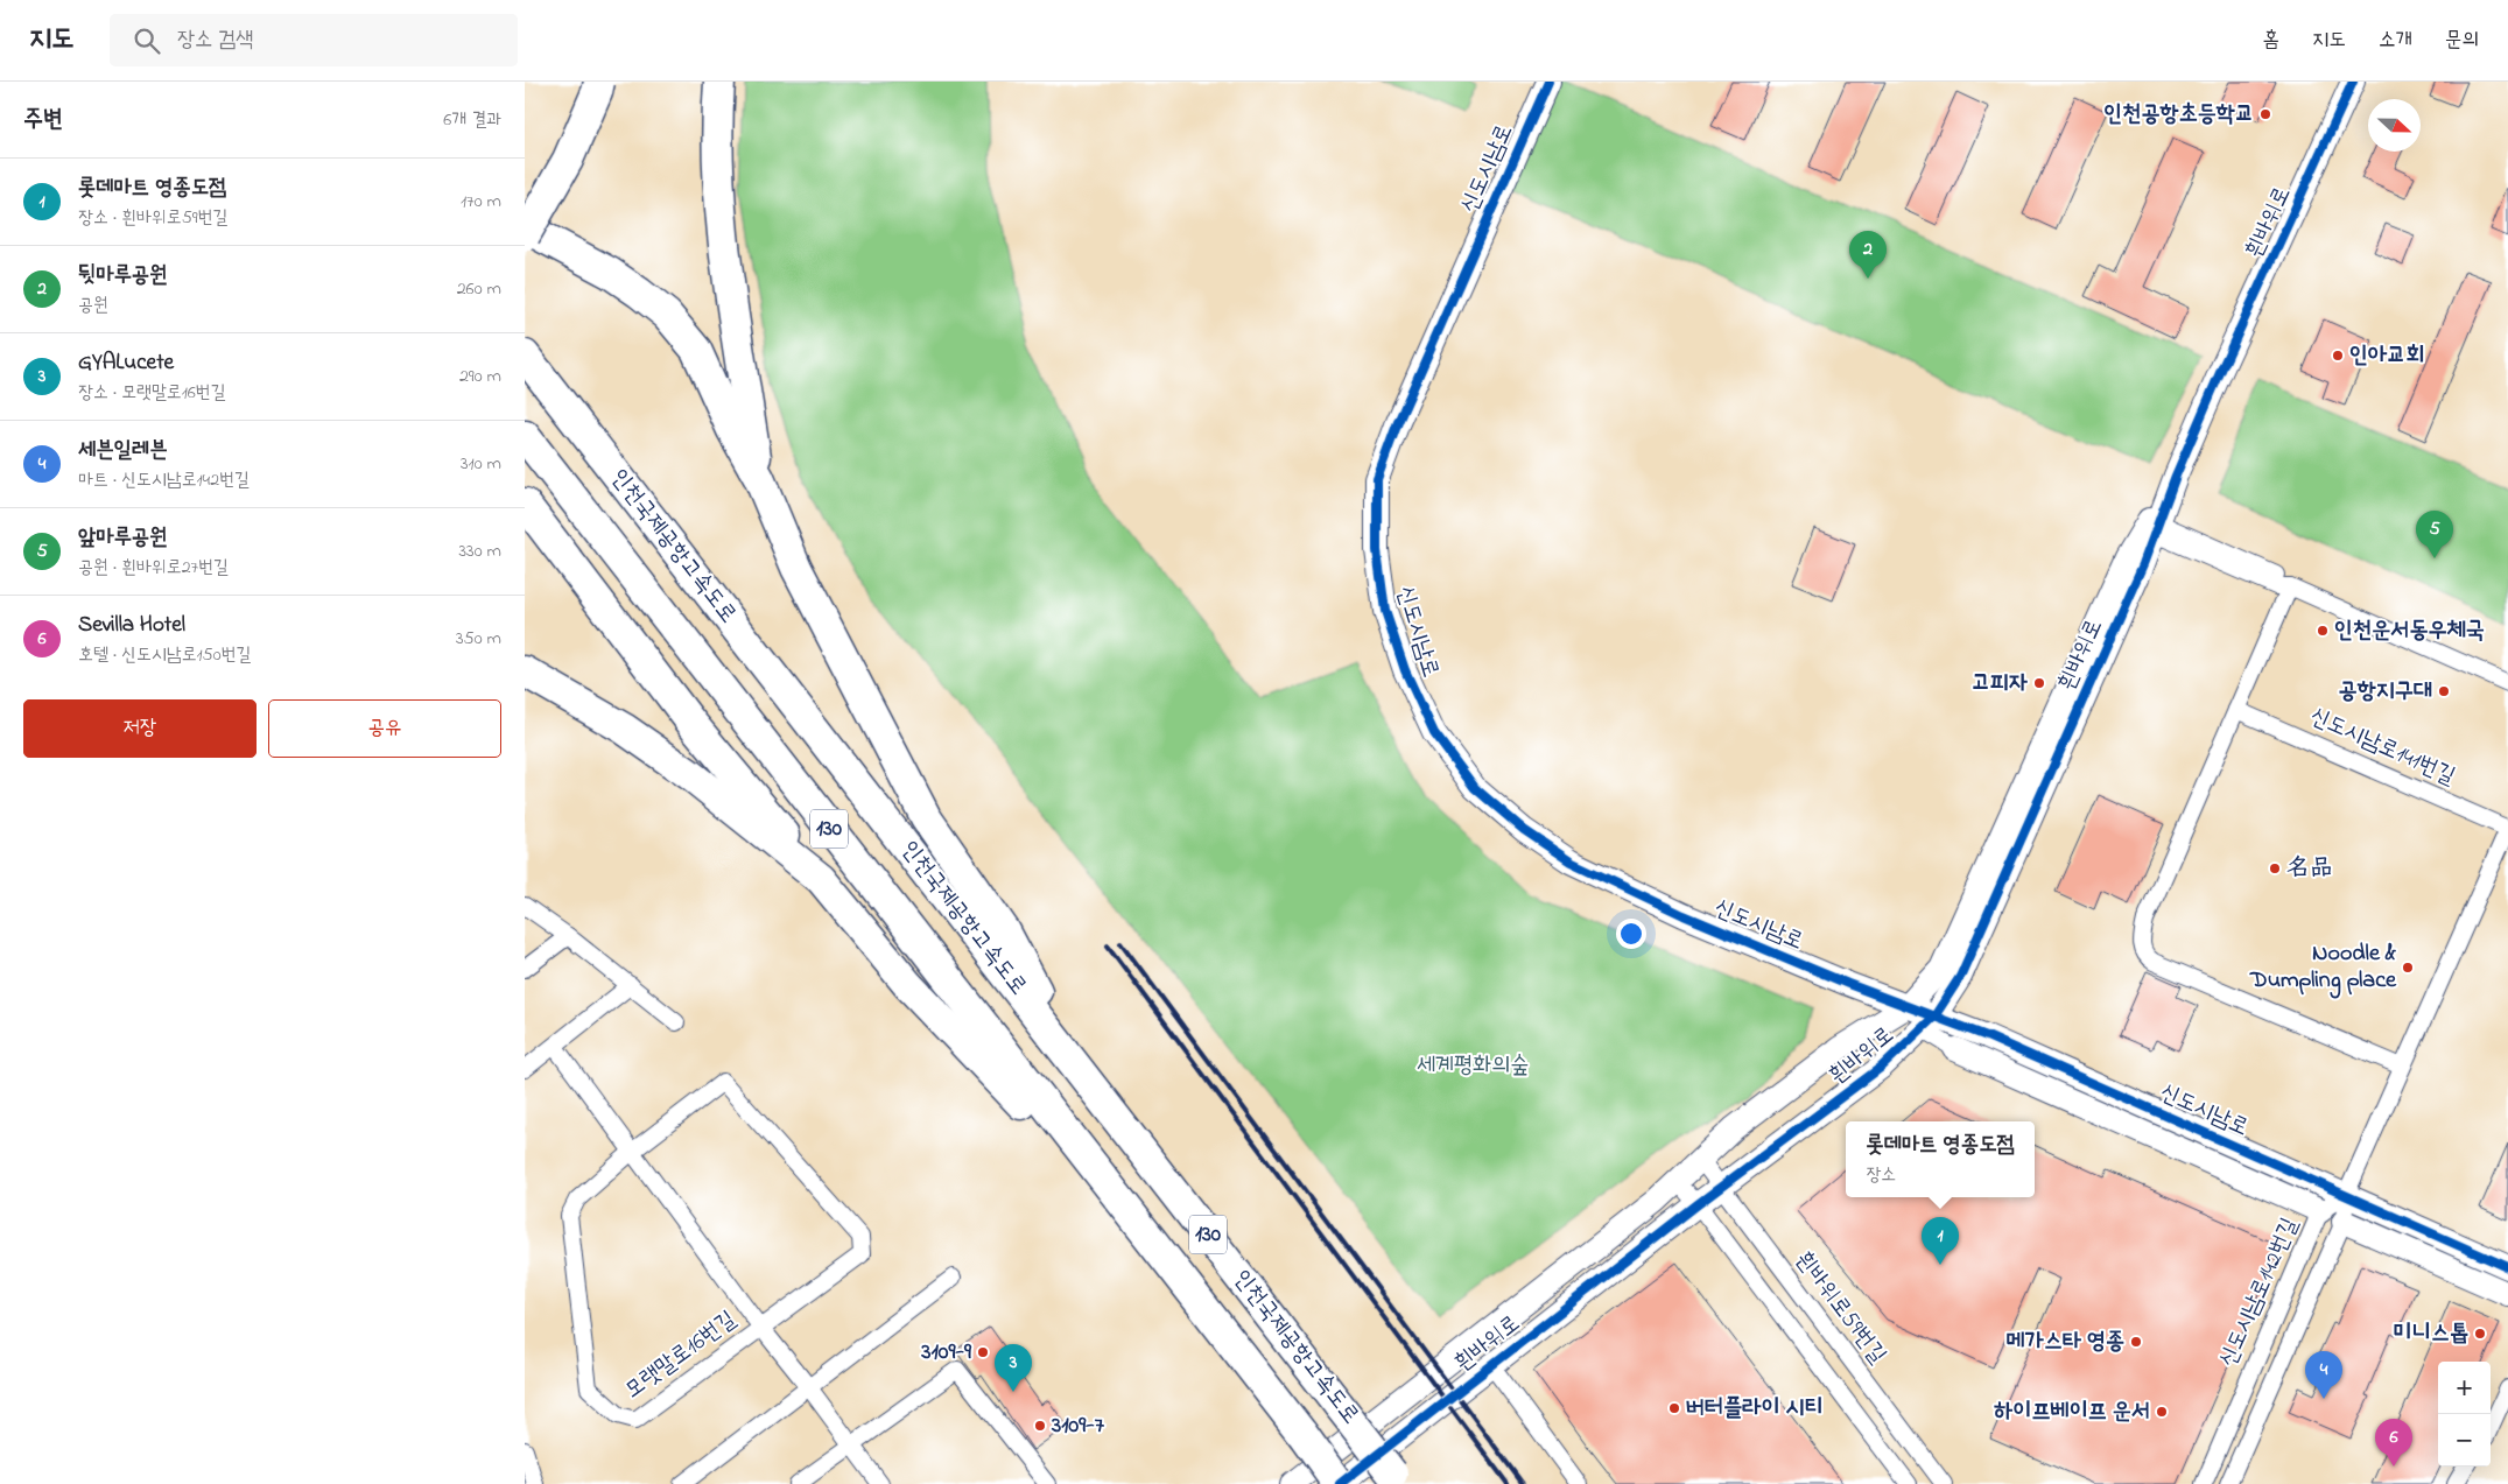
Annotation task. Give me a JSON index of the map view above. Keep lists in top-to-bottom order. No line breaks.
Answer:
{"streets":{"highway":["인천국제공항고속도로","130"],"street":["신도시남로","흰바위로","신도시남로141번길","신도시남로142번길","흰바위로59번길","모랫말로16번길"]},"crossings":[["신도시남로","흰바위로"],["신도시남로","신도시남로141번길"],["신도시남로","신도시남로142번길"],["흰바위로","인천국제공항고속도로"],["흰바위로","흰바위로59번길"],["신도시남로141번길","신도시남로142번길"]],"parks":["세계평화의숲"],"places":["인천공항초등학교","인아교회","인천운서동우체국","고피자","공항지구대","名品","Noodle & Dumpling place","미니스톱","메가스타 영종","3109-9","버터플라이 시티","하이프베이프 운서","3109-7"],"north":"right","page":{"header":"지도","search":"장소 검색","nav":["홈","지도","소개","문의"],"heading":["주변","6개 결과"],"list":[{"mark":"1","name":"롯데마트 영종도점","note":"장소 · 흰바위로59번길","value":"170 m"},{"mark":"2","name":"뒷마루공원","note":"공원","value":"260 m"},{"mark":"3","name":"GYALucete","note":"장소 · 모랫말로16번길","value":"290 m"},{"mark":"4","name":"세븐일레븐","note":"마트 · 신도시남로142번길","value":"310 m"},{"mark":"5","name":"앞마루공원","note":"공원 · 흰바위로27번길","value":"330 m"},{"mark":"6","name":"Sevilla Hotel","note":"호텔 · 신도시남로150번길","value":"350 m"}],"pins":["2","5","1","3","4","6"],"buttons":["저장","공유"],"popup":["롯데마트 영종도점","장소"],"map_buttons":["+","−"]}}
